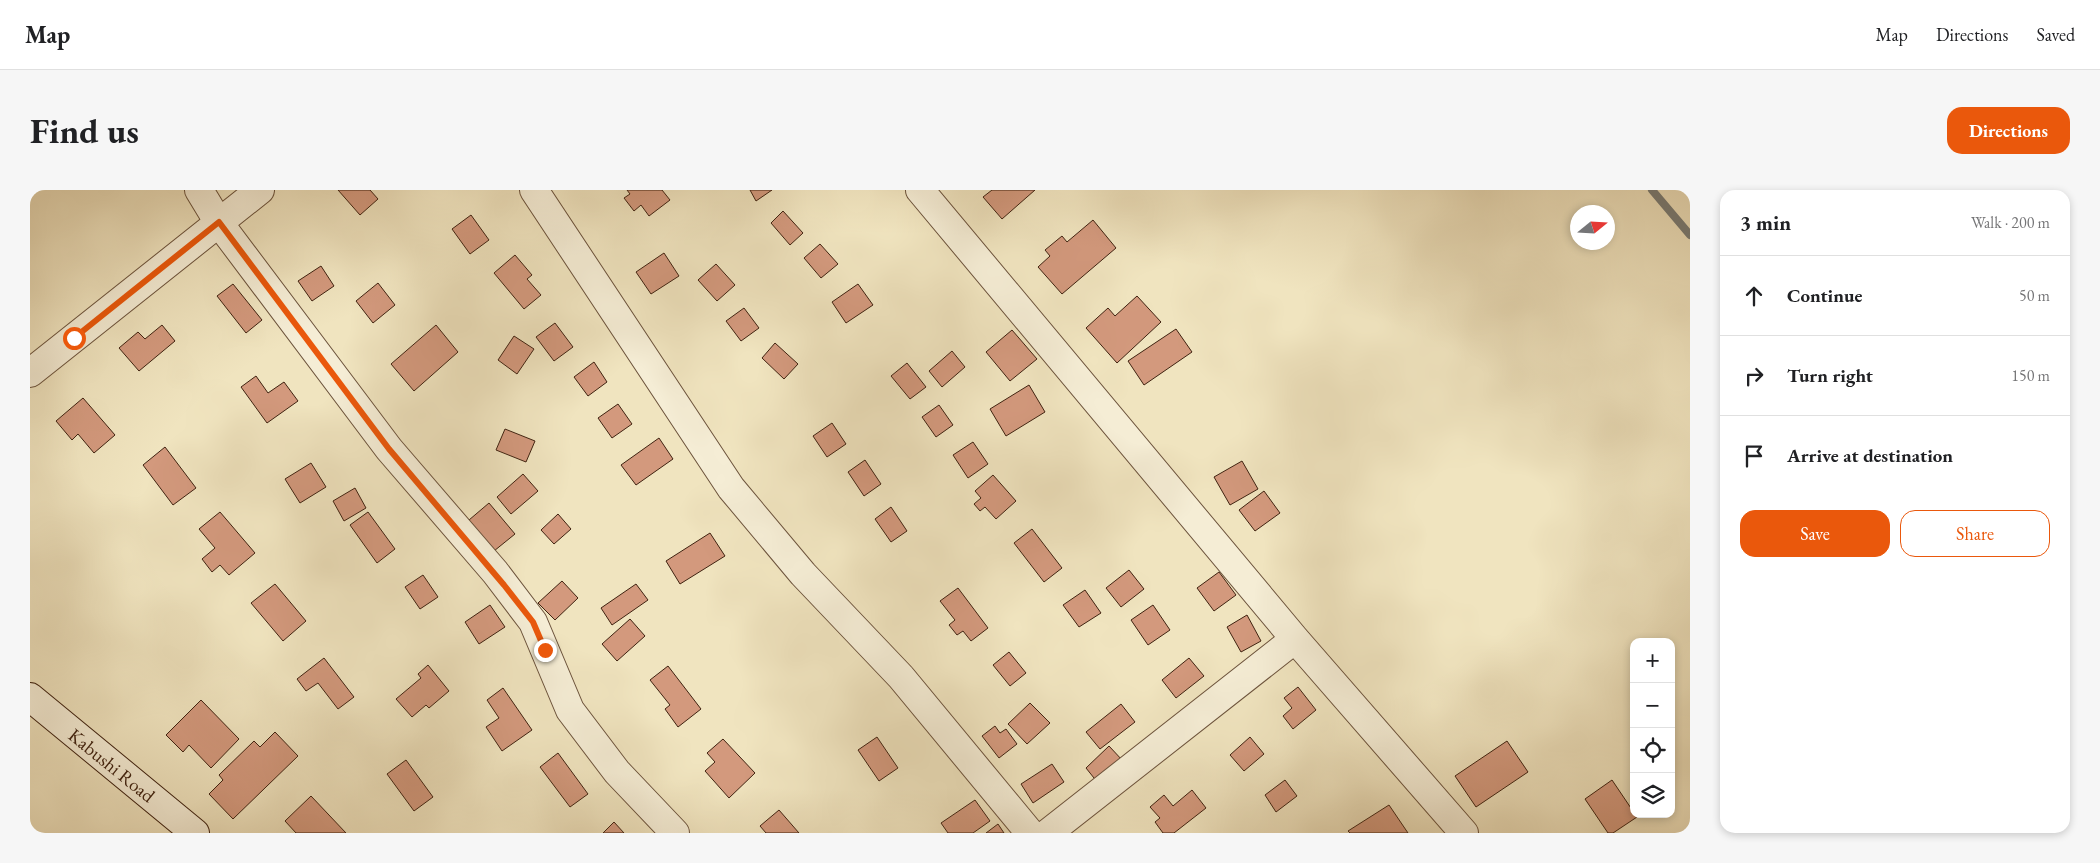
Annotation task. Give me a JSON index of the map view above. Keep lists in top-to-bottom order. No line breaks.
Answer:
{"streets":{"street":["Kabushi Road"]},"north":"right","page":{"header":"Map","nav":["Map","Directions","Saved"],"buttons":["Directions",["Save","Share"]],"title":"Find us","heading":["3 min","Walk · 200 m"],"list":[["Continue","50 m"],["Turn right","150 m"],"Arrive at destination"],"map_buttons":["+","−"]}}
